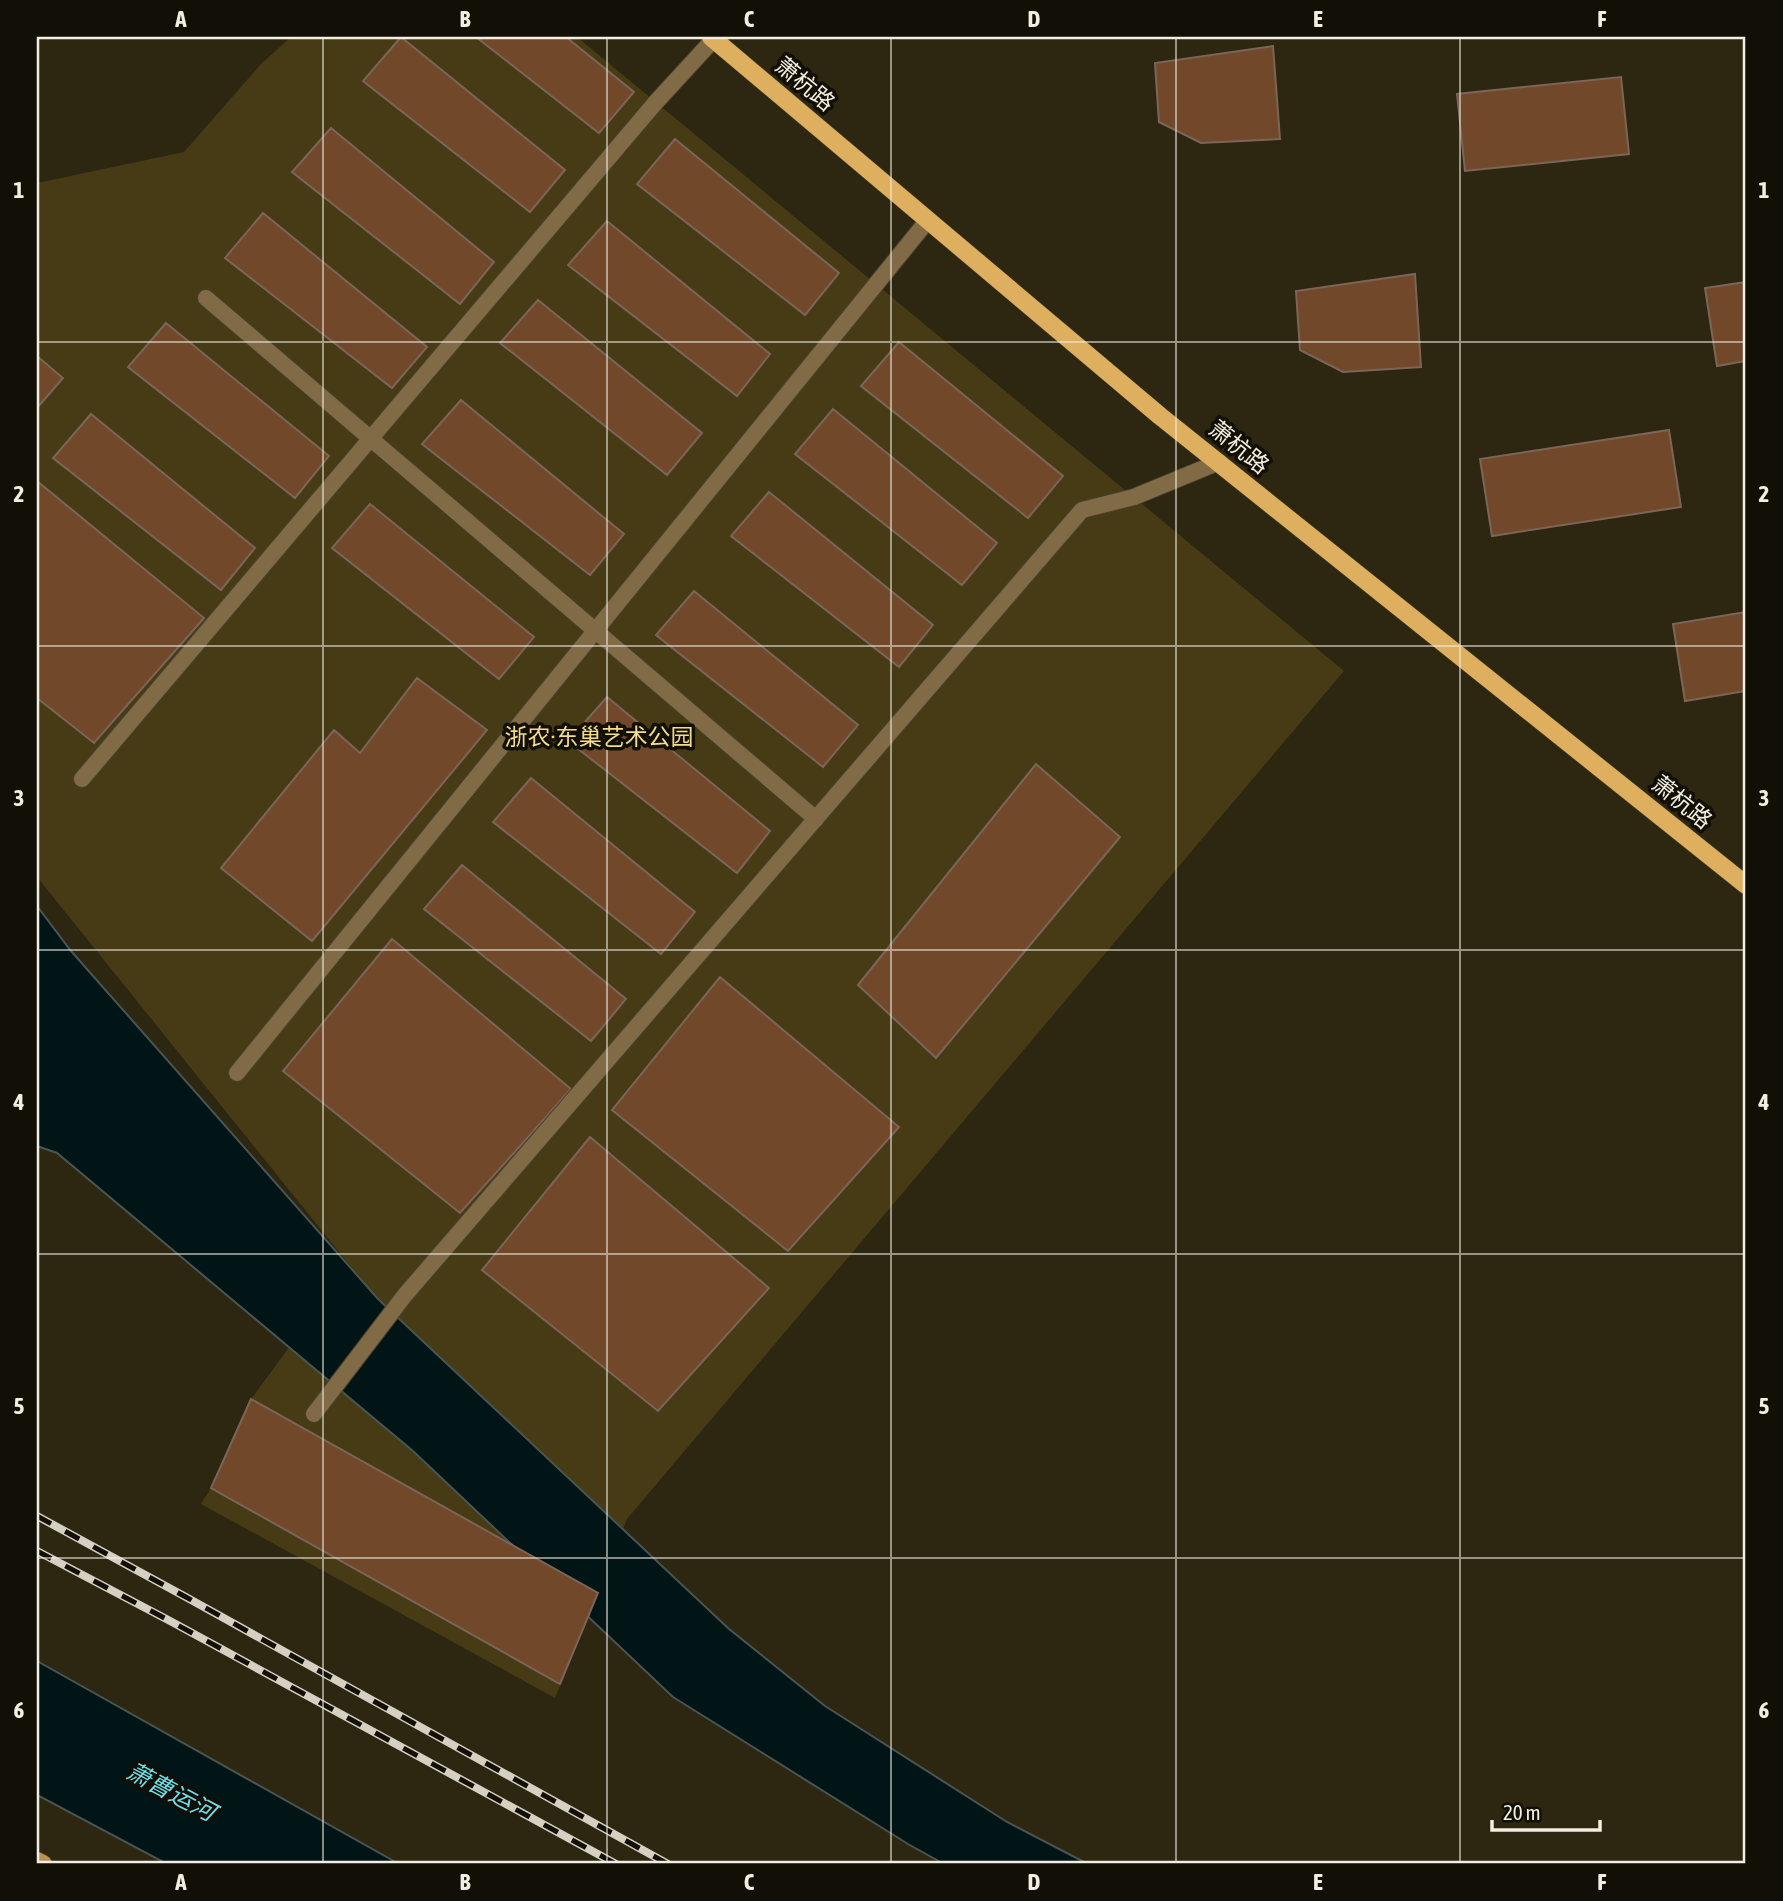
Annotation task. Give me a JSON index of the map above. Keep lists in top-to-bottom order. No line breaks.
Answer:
{"streets":{"main road":["萧杭路"]},"water":["萧曹运河"],"parks":["浙农·东巢艺术公园"],"scale_bar":"20 m","grid":{"columns":["A","B","C","D","E","F"],"rows":["1","2","3","4","5","6"]}}
